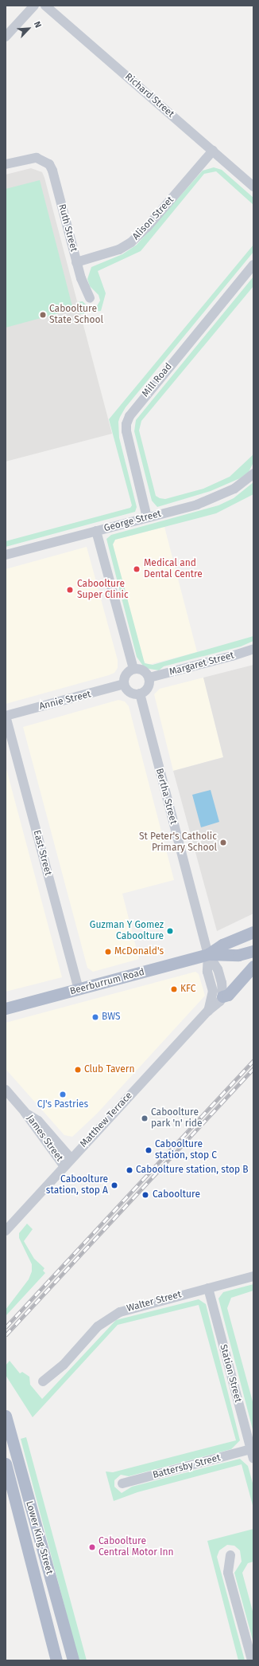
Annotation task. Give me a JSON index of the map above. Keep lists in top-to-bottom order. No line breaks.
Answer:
{"streets":{"main road":["Beerburrum Road","Lower King Street"],"street":["Richard Street","Alison Street","Ruth Street","Mill Road","George Street","Margaret Street","Annie Street","Bertha Street","East Street","Matthew Terrace","James Street","Walter Street","Station Street","Battersby Street"]},"crossings":[["Richard Street","Alison Street"],["Alison Street","Ruth Street"],["Mill Road","George Street"],["Margaret Street","Annie Street"],["Margaret Street","Bertha Street"],["Annie Street","Bertha Street"],["Annie Street","East Street"],["Bertha Street","Beerburrum Road"],["Bertha Street","Matthew Terrace"],["East Street","Beerburrum Road"],["Beerburrum Road","Matthew Terrace"],["Matthew Terrace","James Street"],["Walter Street","Station Street"],["Station Street","Battersby Street"]],"places":["Caboolture State School","Medical and Dental Centre","Caboolture Super Clinic","St Peter's Catholic Primary School","Guzman Y Gomez Caboolture","McDonald's","KFC","BWS","Club Tavern","CJ's Pastries","Caboolture park 'n' ride","Caboolture station, stop C","Caboolture station, stop B","Caboolture station, stop A","Caboolture","Caboolture Central Motor Inn"],"north":"top right"}
